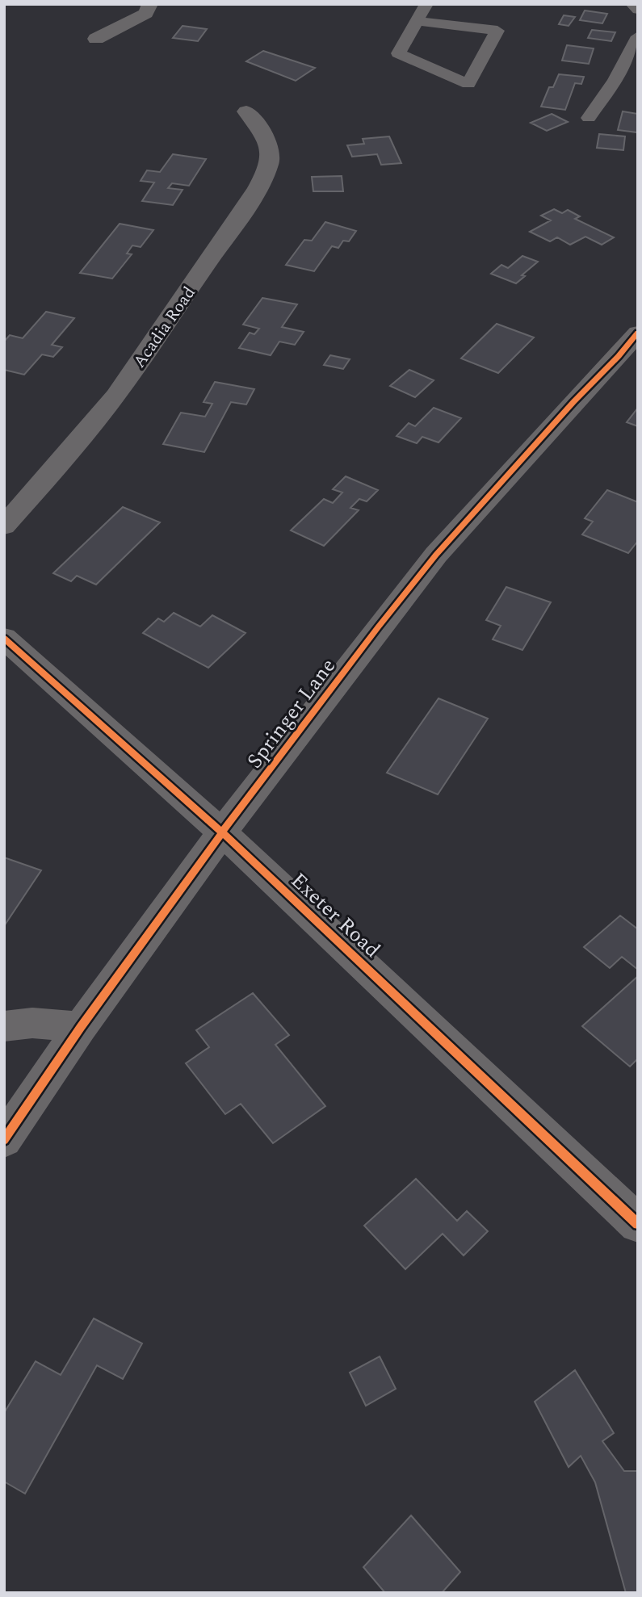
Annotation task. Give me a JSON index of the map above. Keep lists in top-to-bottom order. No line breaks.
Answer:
{"streets":{"street":["Acadia Road","Springer Lane","Exeter Road"]},"crossings":[["Springer Lane","Exeter Road"]]}
